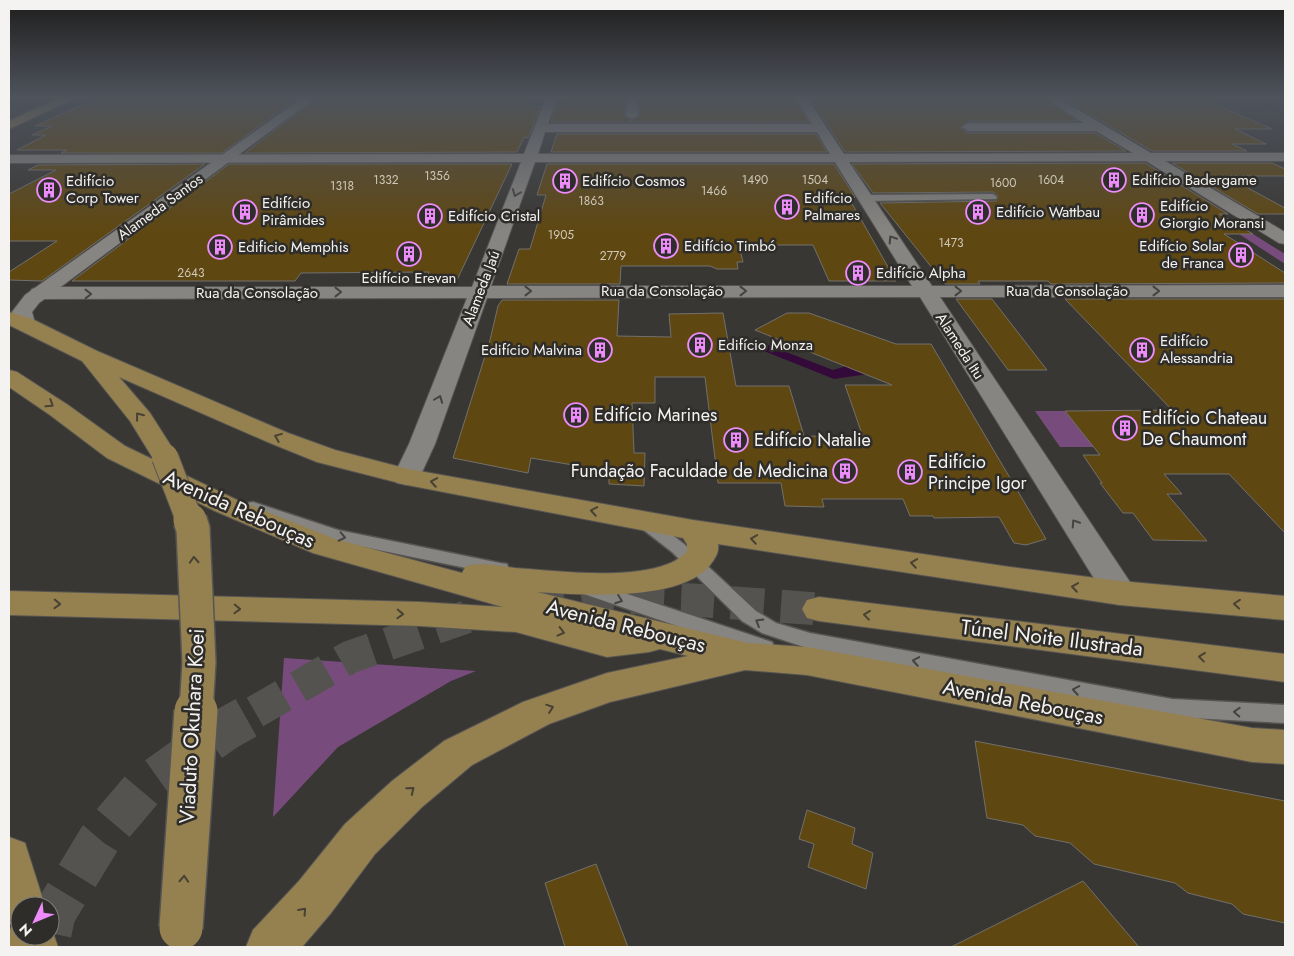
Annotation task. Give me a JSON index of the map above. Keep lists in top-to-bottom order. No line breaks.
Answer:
{"streets":{"main road":["Avenida Rebouças","Túnel Noite Ilustrada","Viaduto Okuhara Koei"],"street":["Alameda Santos","Alameda Jaú","Rua da Consolação","Alameda Itu"]},"crossings":[["Alameda Santos","Rua da Consolação"],["Alameda Jaú","Rua da Consolação"],["Rua da Consolação","Alameda Itu"]],"one_way":["Alameda Itu","Viaduto Okuhara Koei"],"places":{"building":["Edifício Badergame","Edifício Cosmos","Edifício Corp Tower","Edifício Palmares","Edifício Pirâmides","Edifício Wattbau","Edifício Giorgio Moransi","Edifício Cristal","Edifício Timbó","Edificio Memphis","Edifício Erevan","Edifício Solar de Franca","Edifício Alpha","Edifício Monza","Edifício Malvina","Edifício Alessandria","Edifício Marines","Edifício Chateau De Chaumont","Edifício Natalie","Fundação Faculdade de Medicina","Edifício Principe Igor"]},"house_numbers":["1356","1332","1490","1504","1604","1600","1318","1466","1863","1905","1473","2779","2643"],"north":"bottom left"}
